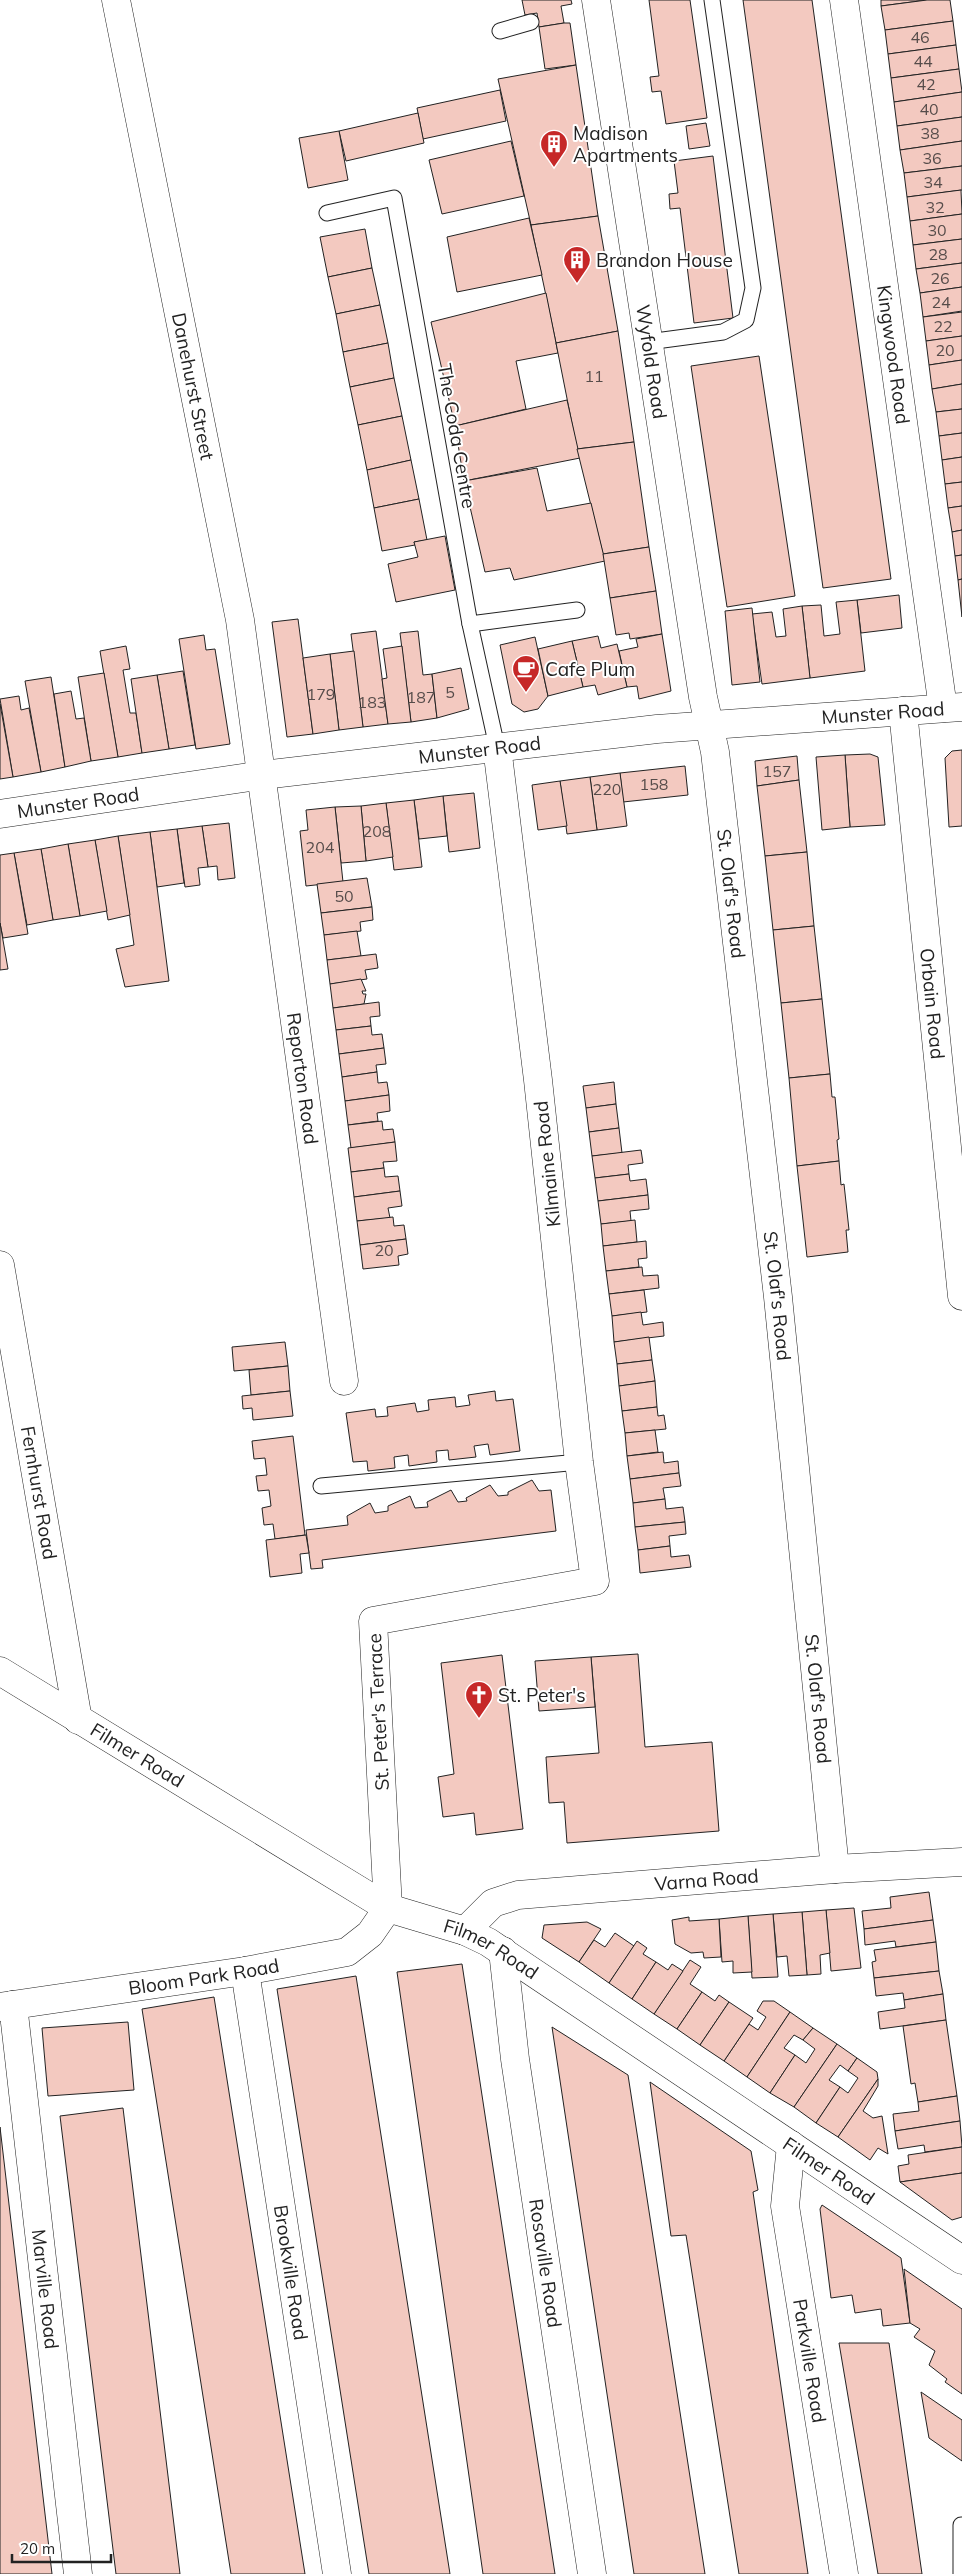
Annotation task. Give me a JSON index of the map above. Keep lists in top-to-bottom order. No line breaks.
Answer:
{"streets":{"street":["Kingwood Road","Wyfold Road","Danehurst Street","Munster Road","St. Olaf's Road","Orbain Road","Reporton Road","Kilmaine Road","Fernhurst Road","St. Peter's Terrace","Filmer Road","Varna Road","Bloom Park Road","Rosaville Road","Brookville Road","Marville Road","Parkville Road"],"lane":["The Coda Centre"]},"crossings":[["Kingwood Road","Munster Road"],["Wyfold Road","Munster Road"],["Wyfold Road","St. Olaf's Road"],["Danehurst Street","Munster Road"],["Danehurst Street","Reporton Road"],["The Coda Centre","Munster Road"],["The Coda Centre","Kilmaine Road"],["Munster Road","St. Olaf's Road"],["Munster Road","Orbain Road"],["Munster Road","Reporton Road"],["Munster Road","Kilmaine Road"],["St. Olaf's Road","Varna Road"],["Kilmaine Road","St. Peter's Terrace"],["Fernhurst Road","Filmer Road"],["St. Peter's Terrace","Filmer Road"],["St. Peter's Terrace","Bloom Park Road"],["Filmer Road","Varna Road"],["Filmer Road","Bloom Park Road"],["Filmer Road","Rosaville Road"],["Filmer Road","Parkville Road"],["Bloom Park Road","Brookville Road"],["Bloom Park Road","Marville Road"]],"places":{"building":["Madison Apartments","Brandon House"],"cafe":["Cafe Plum"],"church":["St. Peter's"]},"house_numbers":["46","44","42","40","38","36","34","32","30","28","26","24","22","20","11","5","179","187","183","157","158","220","208","204","50","20"],"scale_bar":"20 m"}
